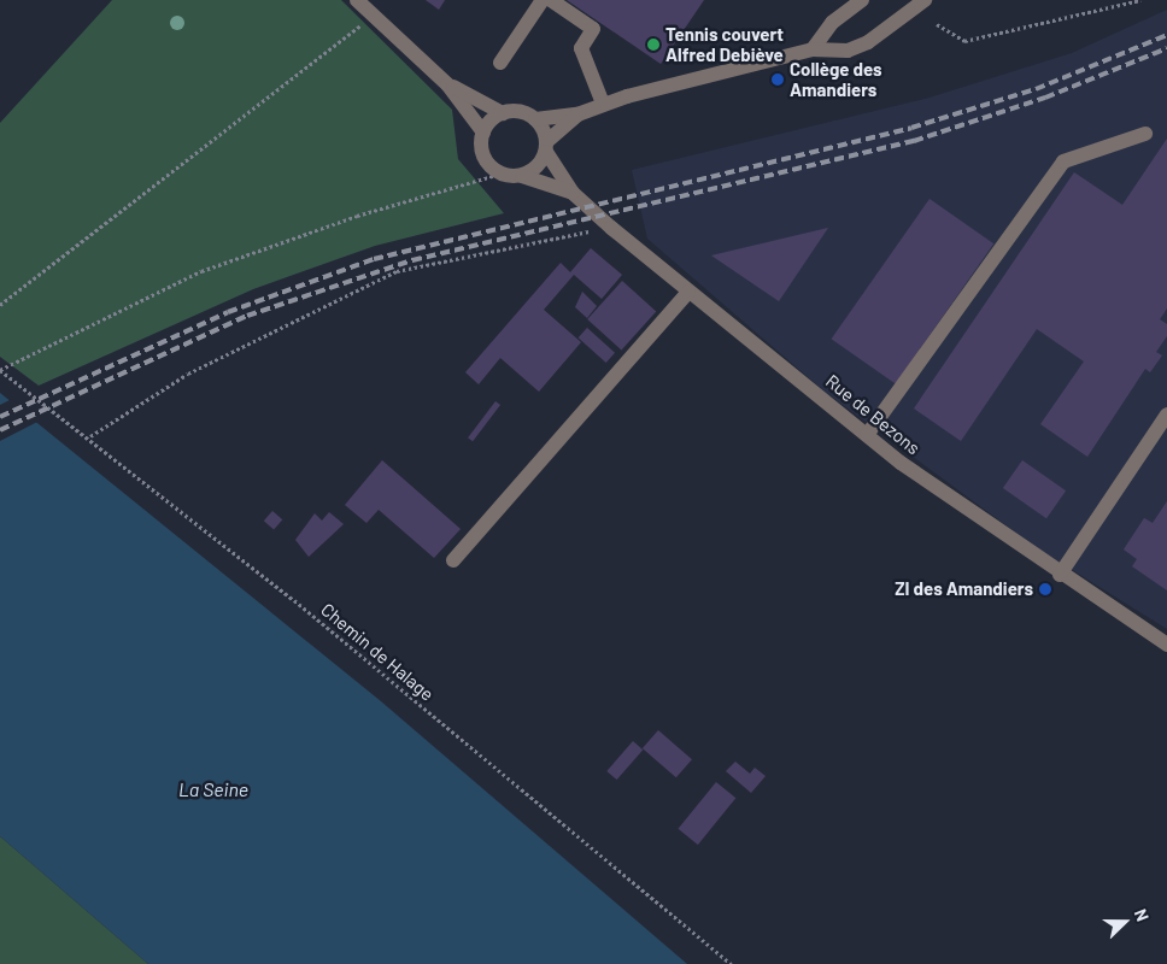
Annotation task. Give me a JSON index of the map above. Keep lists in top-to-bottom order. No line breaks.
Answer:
{"streets":{"street":["Rue de Bezons"],"path":["Chemin de Halage"]},"water":["La Seine"],"places":["Tennis couvert Alfred Debiève","Collège des Amandiers","ZI des Amandiers"],"north":"right"}
